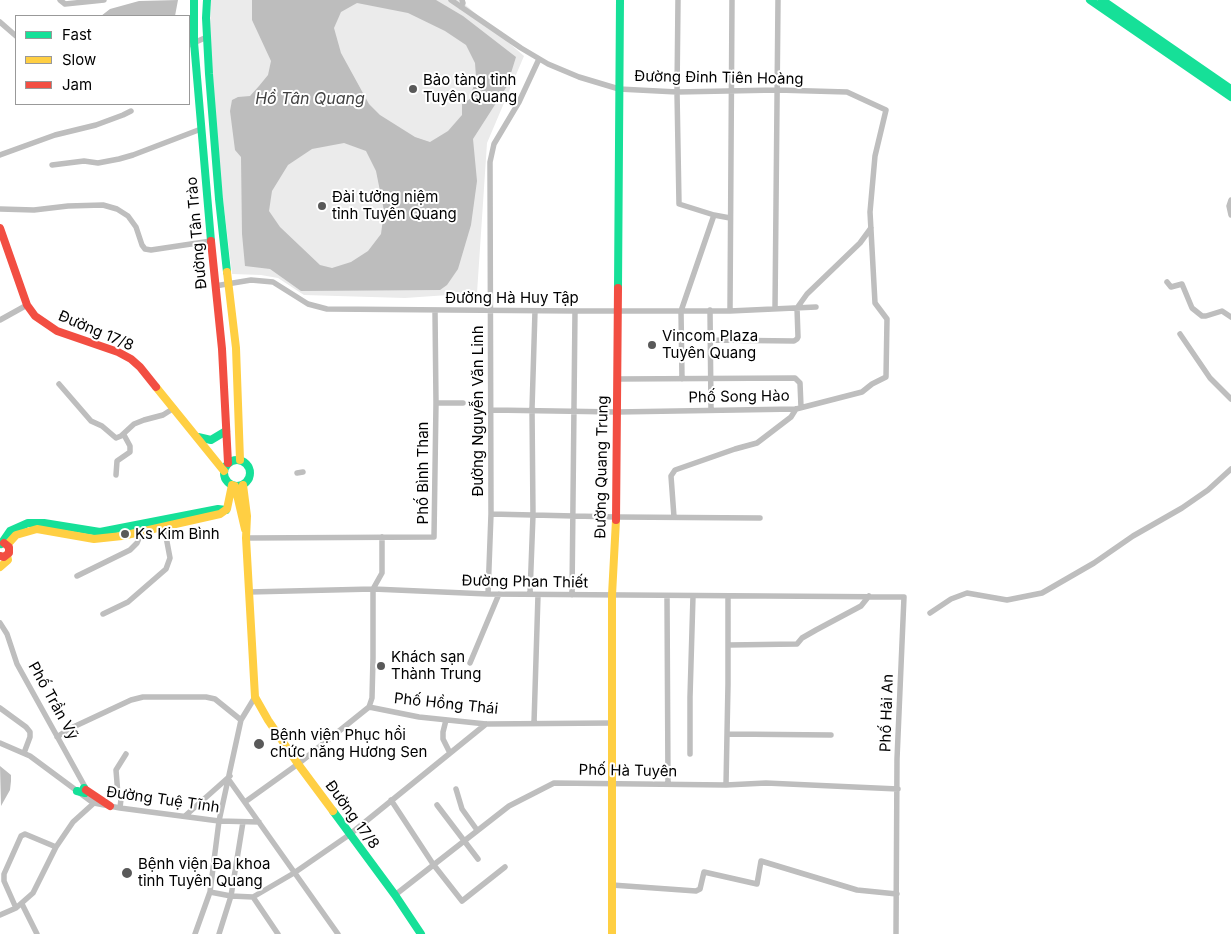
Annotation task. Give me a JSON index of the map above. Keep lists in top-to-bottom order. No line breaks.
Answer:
{"streets":{"main road":["Đường Tân Trào","Đường 17/8","Đường Quang Trung","Phố Trần Vỹ"],"street":["Đường Đinh Tiên Hoàng","Đường Hà Huy Tập","Phố Song Hào","Đường Nguyễn Văn Linh","Phố Bình Than","Đường Phan Thiết","Phố Hồng Thái","Phố Hải An","Phố Hà Tuyên","Đường Tuệ Tĩnh"]},"crossings":[["Đường Đinh Tiên Hoàng","Phố Song Hào"],["Đường Đinh Tiên Hoàng","Đường Nguyễn Văn Linh"],["Đường Đinh Tiên Hoàng","Đường Quang Trung"],["Đường Tân Trào","Đường Hà Huy Tập"],["Đường Tân Trào","Đường 17/8"],["Đường Hà Huy Tập","Đường Nguyễn Văn Linh"],["Đường Hà Huy Tập","Đường Quang Trung"],["Đường Hà Huy Tập","Phố Bình Than"],["Đường 17/8","Phố Bình Than"],["Đường 17/8","Đường Phan Thiết"],["Đường 17/8","Phố Hà Tuyên"],["Phố Song Hào","Đường Nguyễn Văn Linh"],["Phố Song Hào","Đường Quang Trung"],["Đường Nguyễn Văn Linh","Đường Phan Thiết"],["Đường Quang Trung","Đường Phan Thiết"],["Đường Quang Trung","Phố Hồng Thái"],["Đường Quang Trung","Phố Hà Tuyên"],["Đường Phan Thiết","Phố Hải An"],["Phố Trần Vỹ","Đường Tuệ Tĩnh"],["Phố Hải An","Phố Hà Tuyên"]],"water":["Hồ Tân Quang"],"places":["Bảo tàng tỉnh Tuyên Quang","Đài tưởng niệm tỉnh Tuyên Quang","Vincom Plaza Tuyên Quang","Ks Kim Bình","Khách sạn Thành Trung","Bệnh viện Phục hồi chức năng Hương Sen","Bệnh viện Đa khoa tỉnh Tuyên Quang"],"legend":["Fast","Slow","Jam"]}
